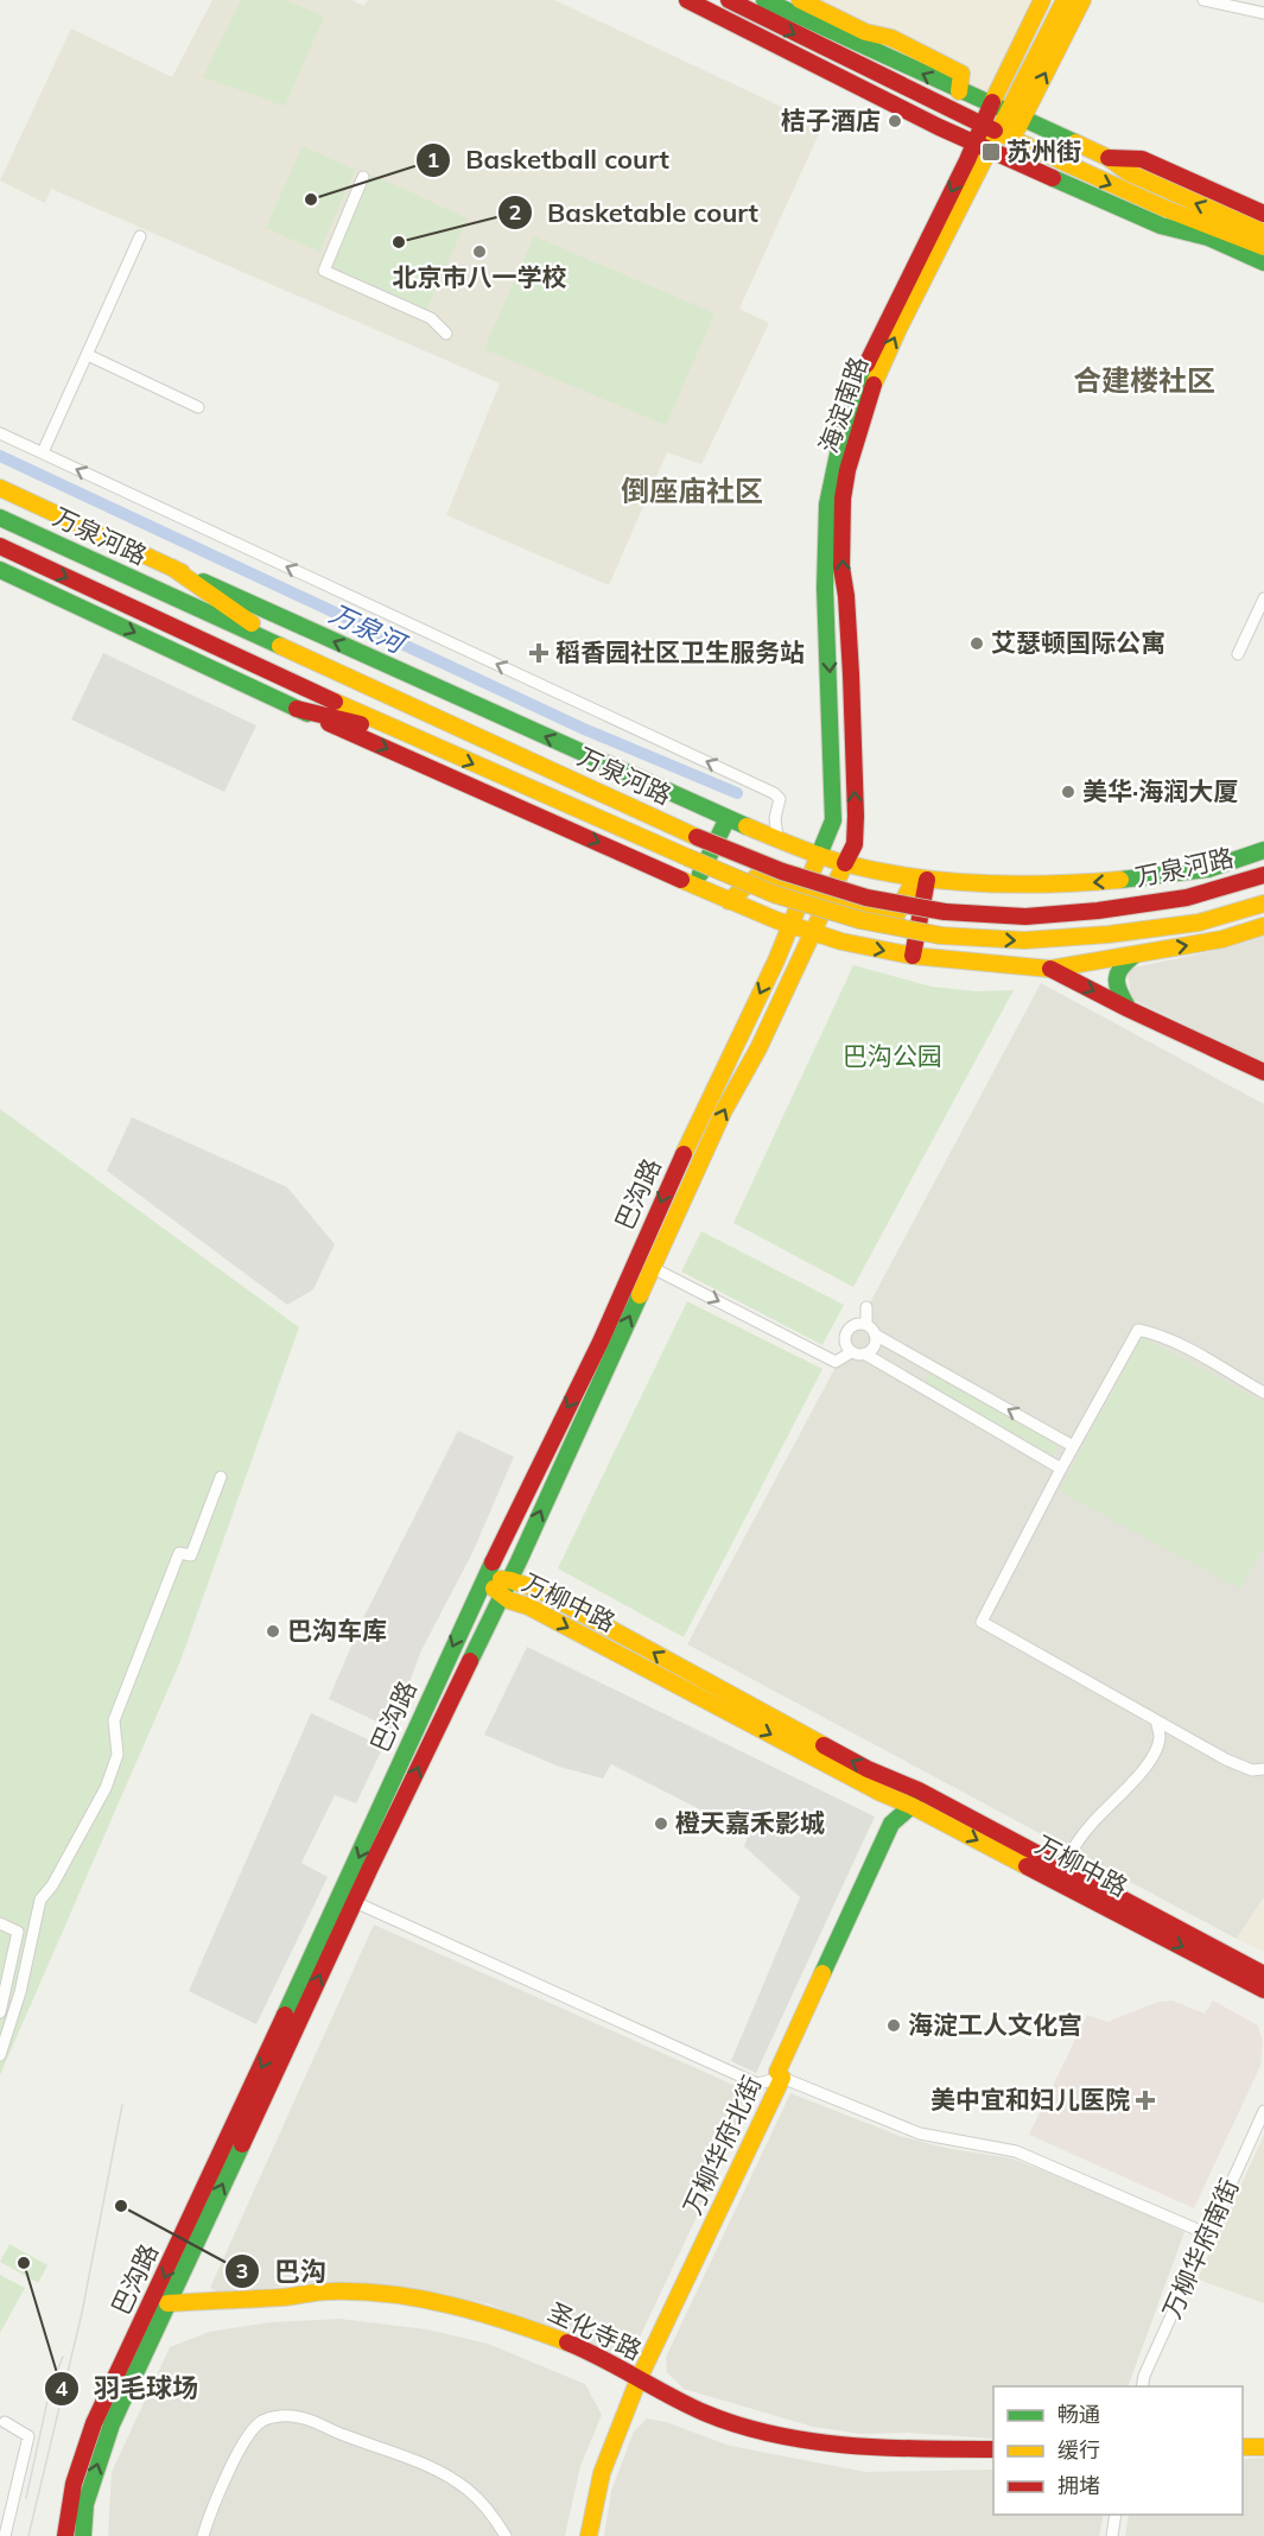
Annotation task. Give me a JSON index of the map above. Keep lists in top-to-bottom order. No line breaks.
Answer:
{"streets":{"main road":["海淀南路","万泉河路","巴沟路","万柳中路","万柳华府北街","圣化寺路"],"street":["万柳华府南街"]},"crossings":[["海淀南路","万泉河路"],["海淀南路","巴沟路"],["巴沟路","万柳中路"],["巴沟路","圣化寺路"],["万柳中路","万柳华府北街"],["万柳华府北街","圣化寺路"]],"districts":["合建楼社区","倒座庙社区"],"water":["万泉河"],"parks":["巴沟公园"],"places":{"other":["桔子酒店","Basketball court","Basketable court","北京市八一学校","艾瑟顿国际公寓","美华·海润大厦","巴沟车库","橙天嘉禾影城","海淀工人文化宫","巴沟","羽毛球场"],"transit":["苏州街"],"health":["稻香园社区卫生服务站","美中宜和妇儿医院"]},"legend":["畅通","缓行","拥堵"]}
